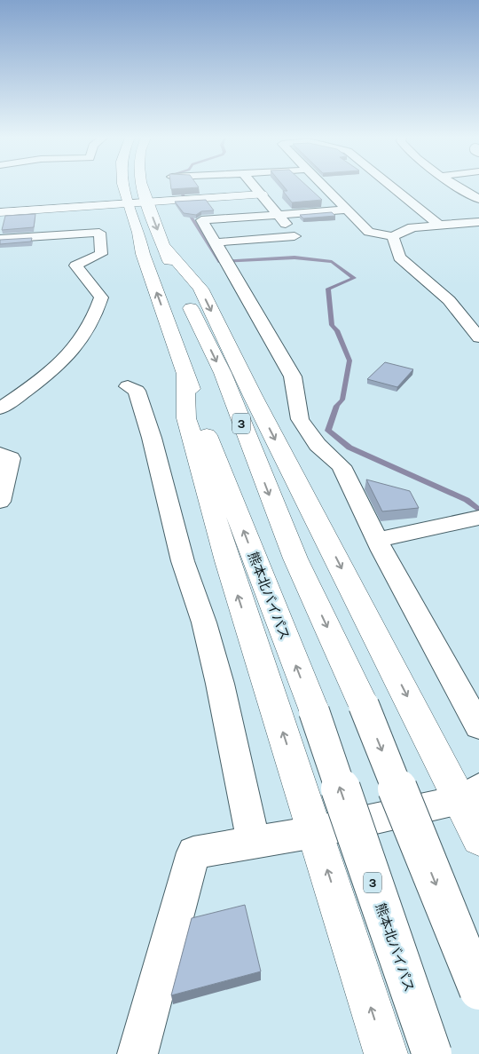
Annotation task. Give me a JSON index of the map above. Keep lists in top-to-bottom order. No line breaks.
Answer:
{"streets":{"main road":["3","熊本北バイパス"]}}
